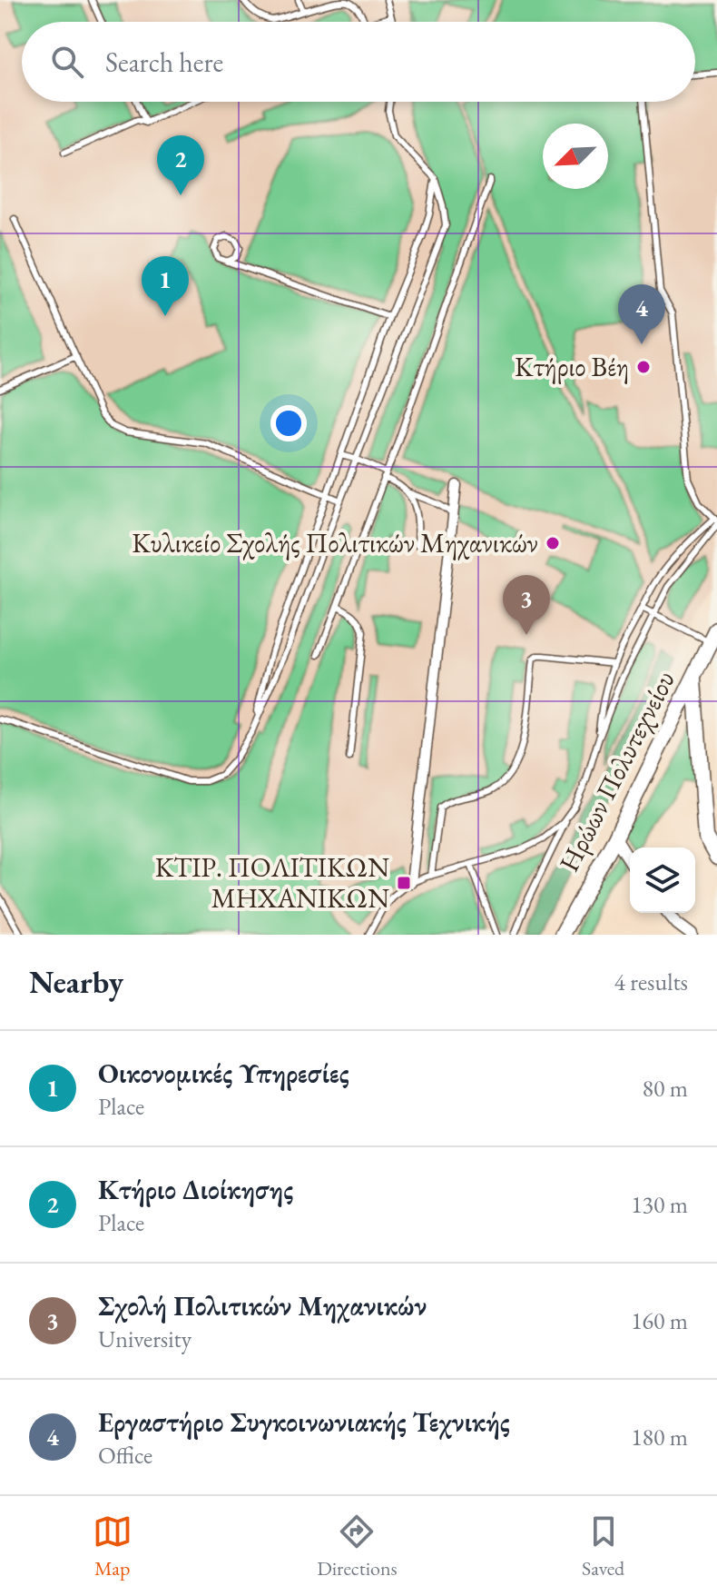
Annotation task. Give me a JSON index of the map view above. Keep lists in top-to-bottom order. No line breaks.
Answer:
{"streets":{"street":["Ηρώων Πολυτεχνείου"]},"places":{"other":["Κτήριο Βέη","Κυλικείο Σχολής Πολιτικών Μηχανικών"],"transit":["ΚΤΙΡ. ΠΟΛΙΤΙΚΩΝ ΜΗΧΑΝΙΚΩΝ"]},"north":"bottom left","page":{"search":"Search here","pins":["2","1","4","3"],"heading":["Nearby","4 results"],"list":[{"mark":"1","name":"Οικονομικές Υπηρεσίες","note":"Place","value":"80 m"},{"mark":"2","name":"Κτήριο Διοίκησης","note":"Place","value":"130 m"},{"mark":"3","name":"Σχολή Πολιτικών Μηχανικών","note":"University","value":"160 m"},{"mark":"4","name":"Εργαστήριο Συγκοινωνιακής Τεχνικής","note":"Office","value":"180 m"}],"nav":["Map","Directions","Saved"]}}
